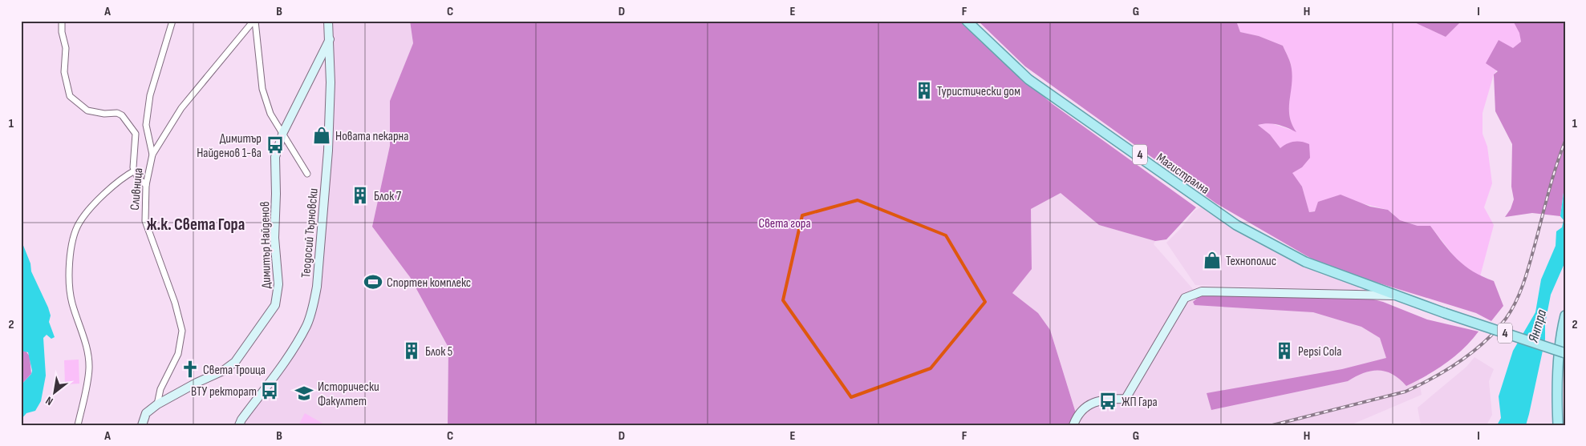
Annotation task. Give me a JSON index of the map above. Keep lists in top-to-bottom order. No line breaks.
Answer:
{"streets":{"main road":["4","Магистрална"],"street":["Сливница","Теодосий Търновски","Димитър Найденов"]},"crossings":[["Сливница","Димитър Найденов"],["Теодосий Търновски","Димитър Найденов"]],"districts":["ж.к. Света Гора"],"water":["Янтра"],"parks":["Света гора"],"places":{"building":["Туристически дом","Блок 7","Блок 5","Pepsi Cola"],"shop":["Новата пекарна","Технополис"],"bus stop":["Димитър Найденов 1-ва","ВТУ ректорат","ЖП Гара"],"sports":["Спортен комплекс"],"church":["Света Троица"],"school or university":["Исторически Факултет"]},"north":"bottom left","grid":{"columns":["A","B","C","D","E","F","G","H","I"],"rows":["1","2"]}}
